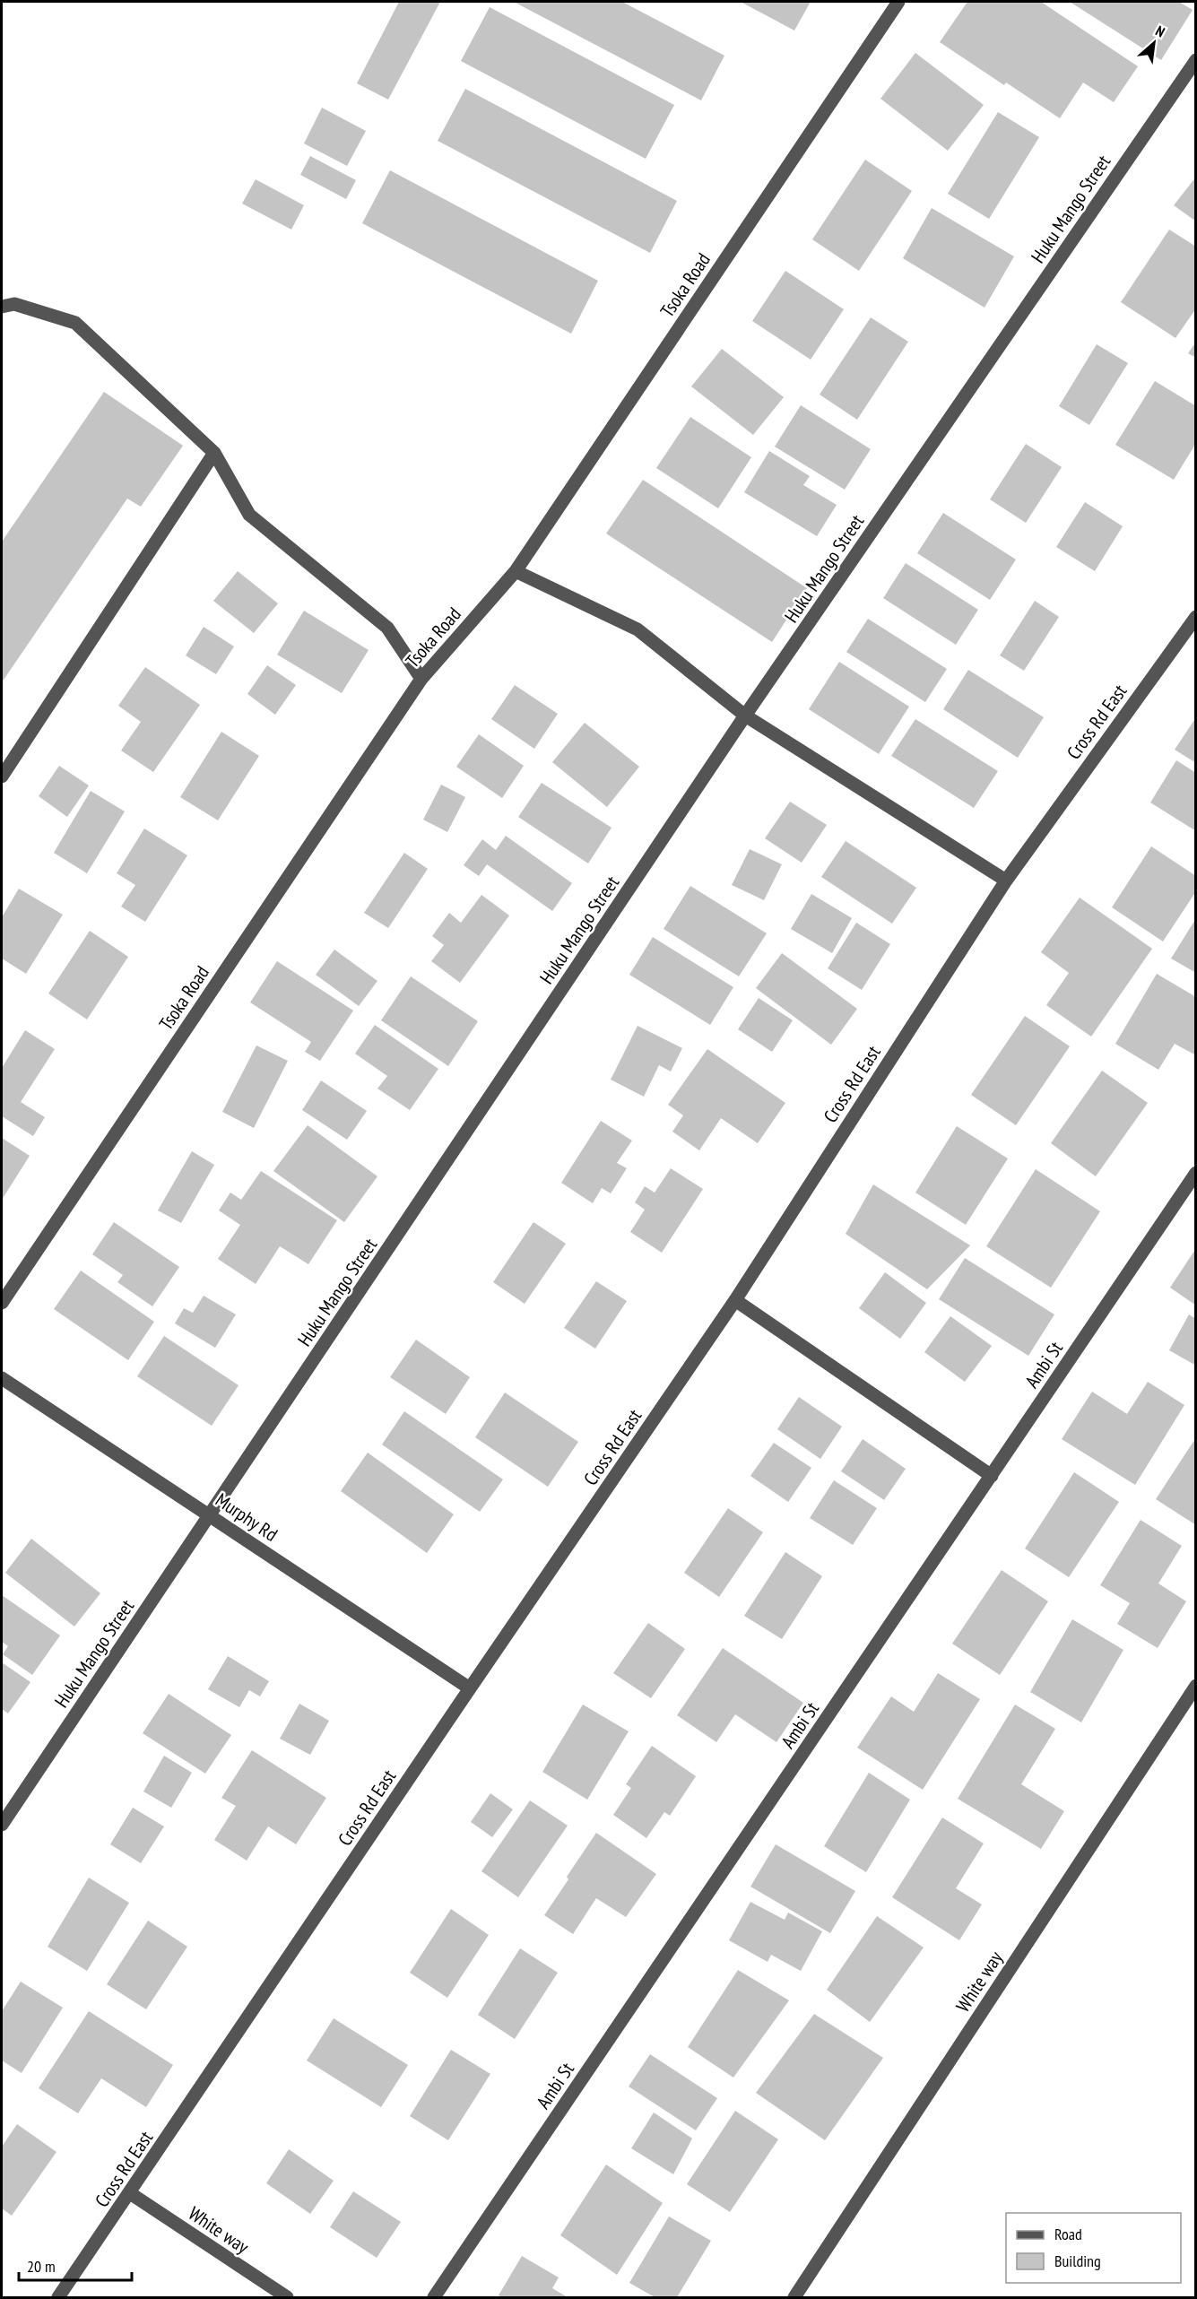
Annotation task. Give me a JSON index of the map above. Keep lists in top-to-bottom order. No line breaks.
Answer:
{"streets":{"street":["Huku Mango Street","Tsoka Road","Cross Rd East","Ambi St","Murphy Rd","White way"]},"crossings":[["Huku Mango Street","Murphy Rd"],["Cross Rd East","Murphy Rd"],["Cross Rd East","White way"]],"legend":["Road","Building"],"scale_bar":"20 m","north":"top right"}
